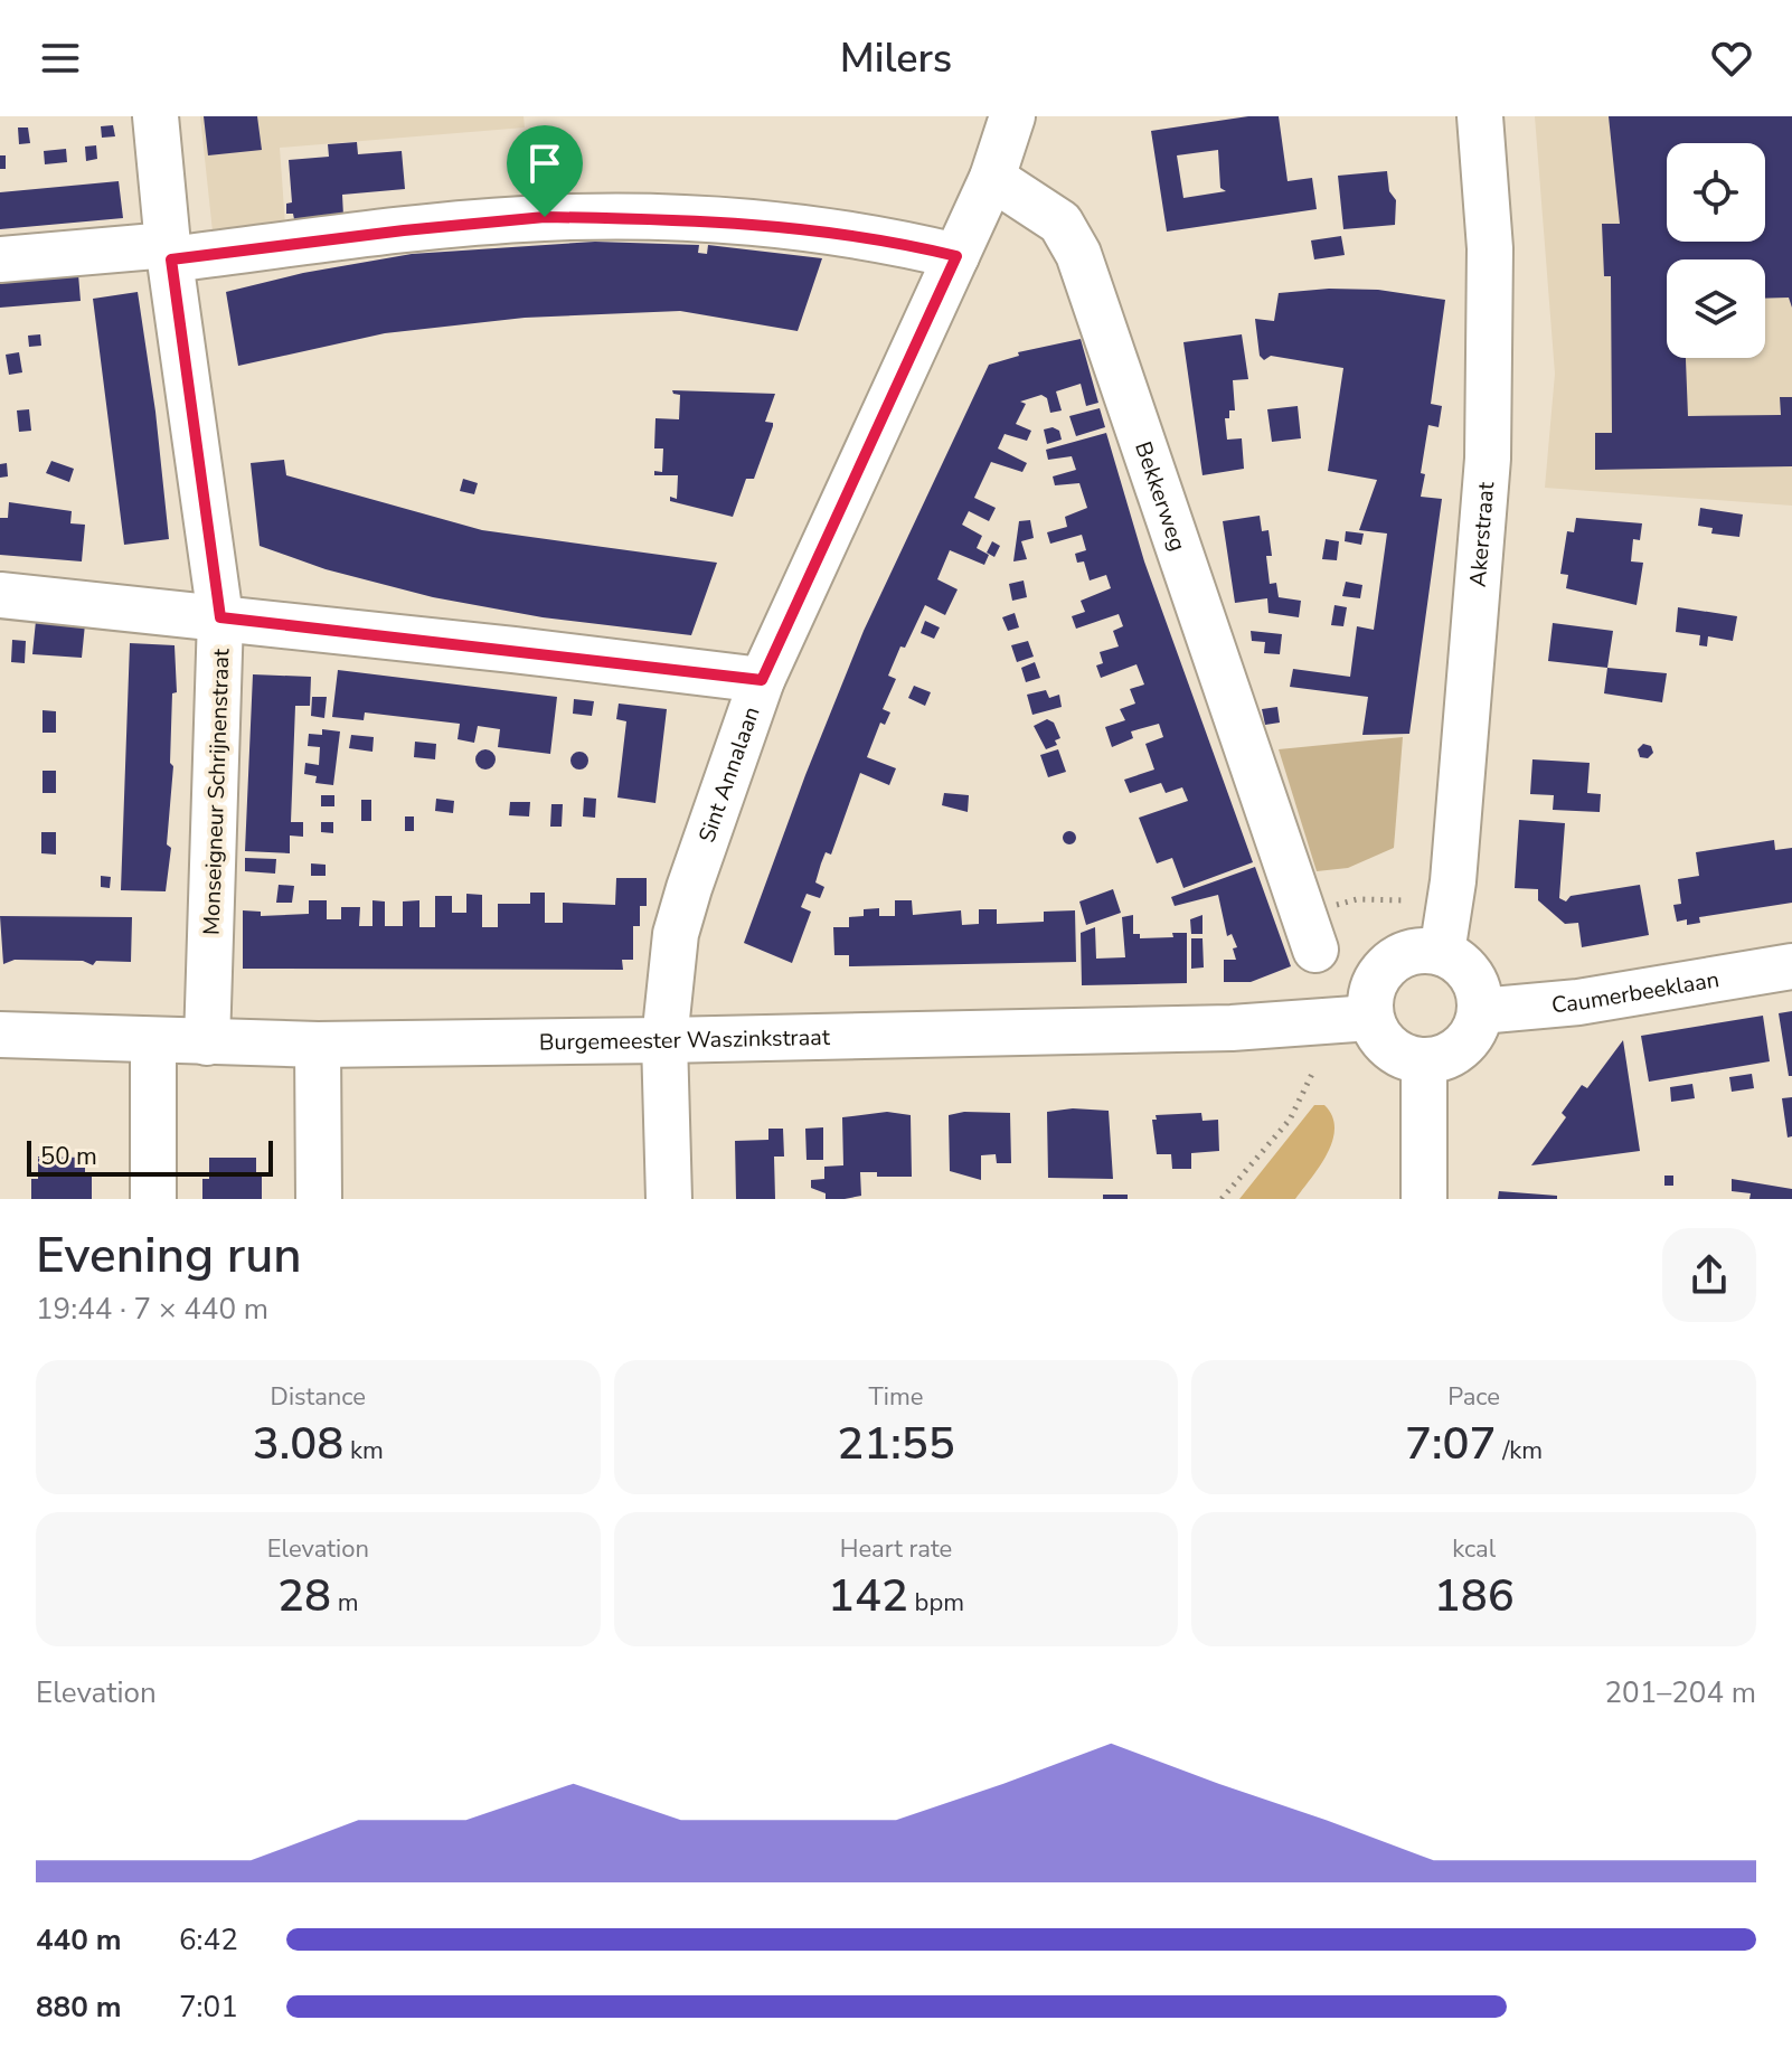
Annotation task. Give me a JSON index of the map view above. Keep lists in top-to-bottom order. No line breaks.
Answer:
{"streets":{"street":["Bekkerweg","Akerstraat","Sint Annalaan","Monseigneur Schrijnenstraat","Caumerbeeklaan","Burgemeester Waszinkstraat"]},"crossings":[["Bekkerweg","Sint Annalaan"],["Akerstraat","Caumerbeeklaan"],["Akerstraat","Burgemeester Waszinkstraat"],["Sint Annalaan","Burgemeester Waszinkstraat"],["Monseigneur Schrijnenstraat","Burgemeester Waszinkstraat"],["Caumerbeeklaan","Burgemeester Waszinkstraat"]],"scale_bar":"50 m","page":{"header":"Milers","scale":"50 m","heading":["Evening run","19:44 · 7 × 440 m"],"stats":[["Distance","3.08 km"],["Time","21:55"],["Pace","7:07 /km"],["Elevation","28 m"],["Heart rate","142 bpm"],["kcal","186"]],"chart":["Elevation","201–204 m"],"list":[{"name":"440 m","note":"6:42"},{"name":"880 m","note":"7:01"}]}}
